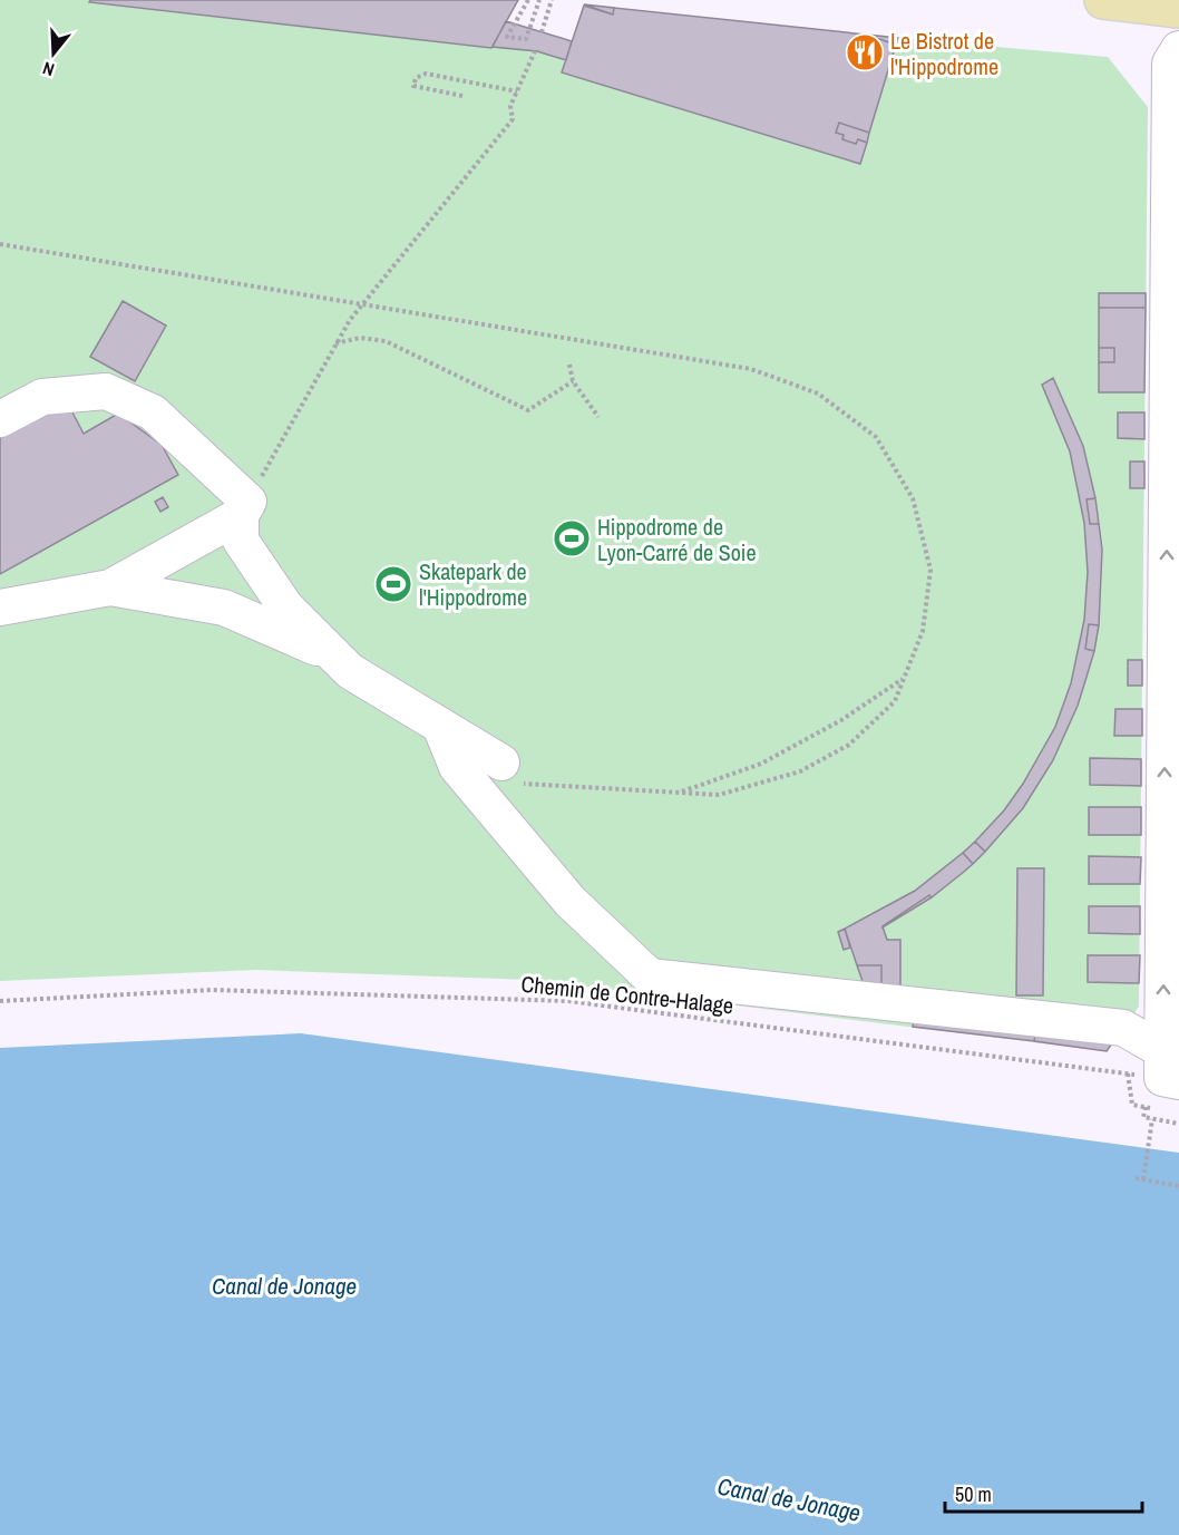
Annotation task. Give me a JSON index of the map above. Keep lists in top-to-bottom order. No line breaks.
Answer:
{"streets":{"path":["Chemin de Contre-Halage"]},"water":["Canal de Jonage"],"places":{"restaurant":["Le Bistrot de l'Hippodrome"],"sports":["Hippodrome de Lyon-Carré de Soie","Skatepark de l'Hippodrome"]},"scale_bar":"50 m","north":"bottom"}
